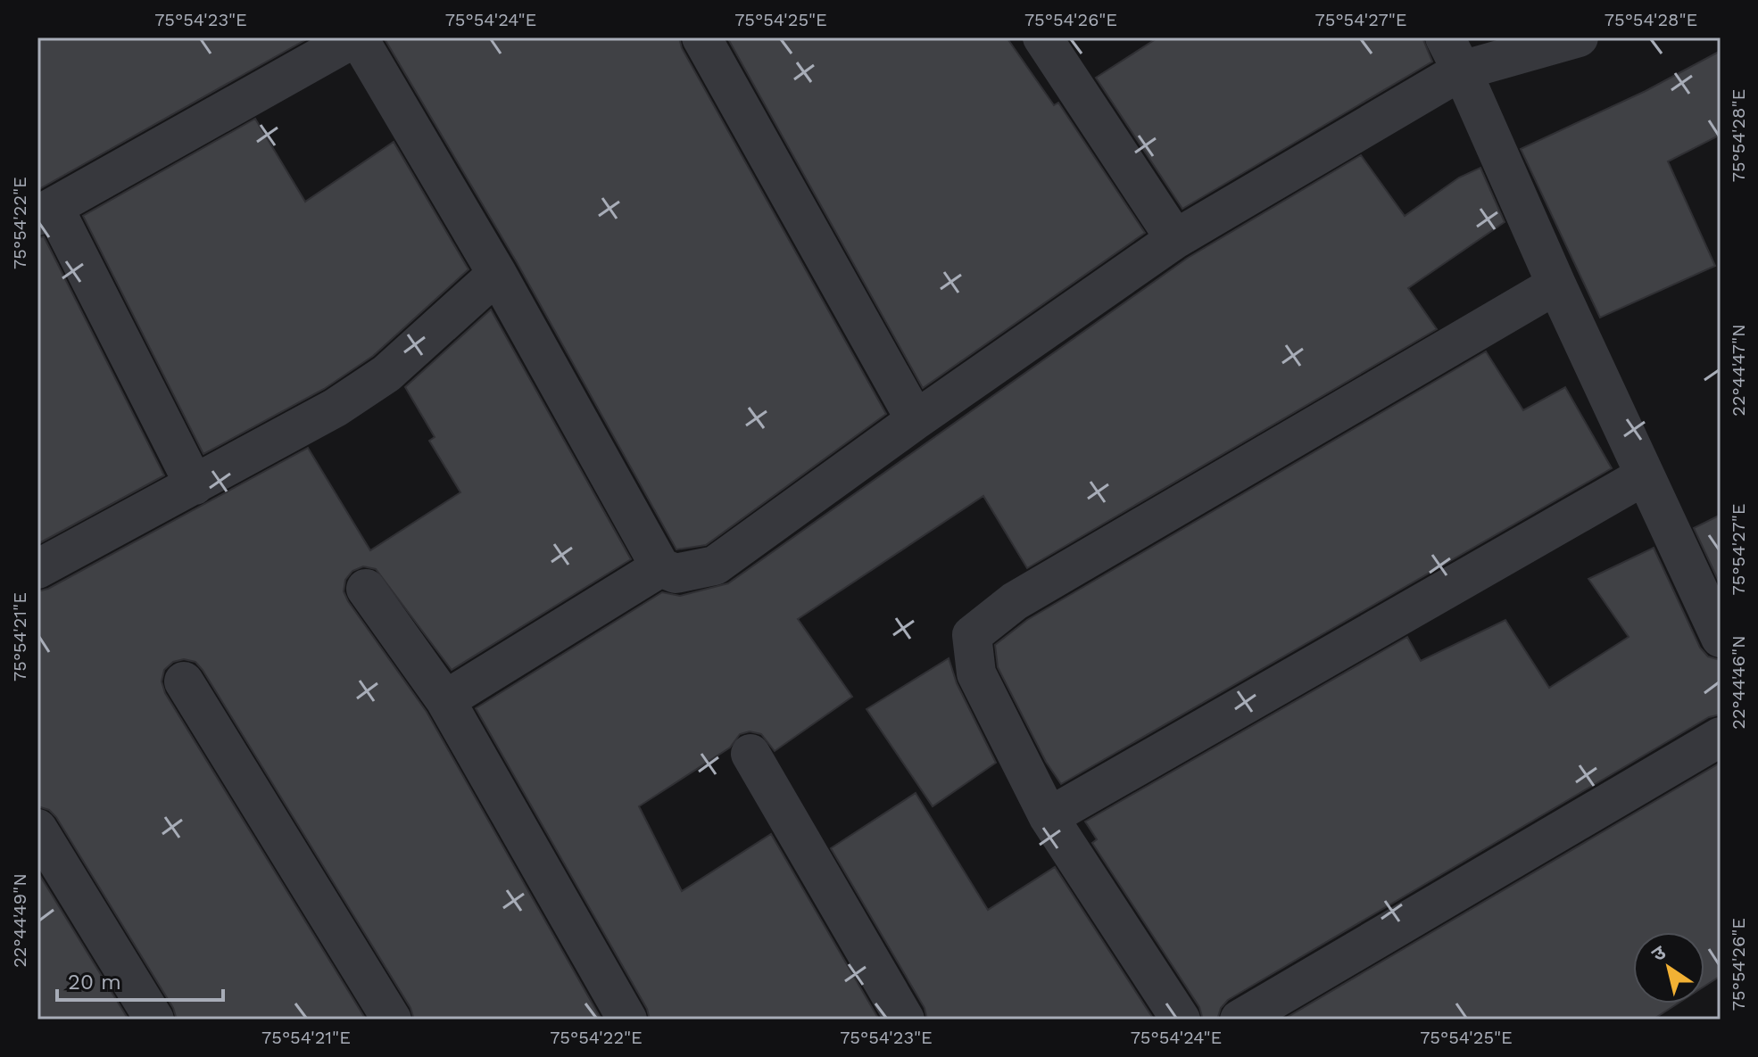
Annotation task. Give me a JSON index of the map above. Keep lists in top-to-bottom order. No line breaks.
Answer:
{"scale_bar":"20 m","north":"top left","coordinates":["75°54'23\"E","75°54'24\"E","75°54'25\"E","75°54'26\"E","75°54'27\"E","75°54'28\"E","75°54'22\"E","22°44'47\"N","75°54'21\"E","22°44'46\"N","22°44'49\"N"]}
